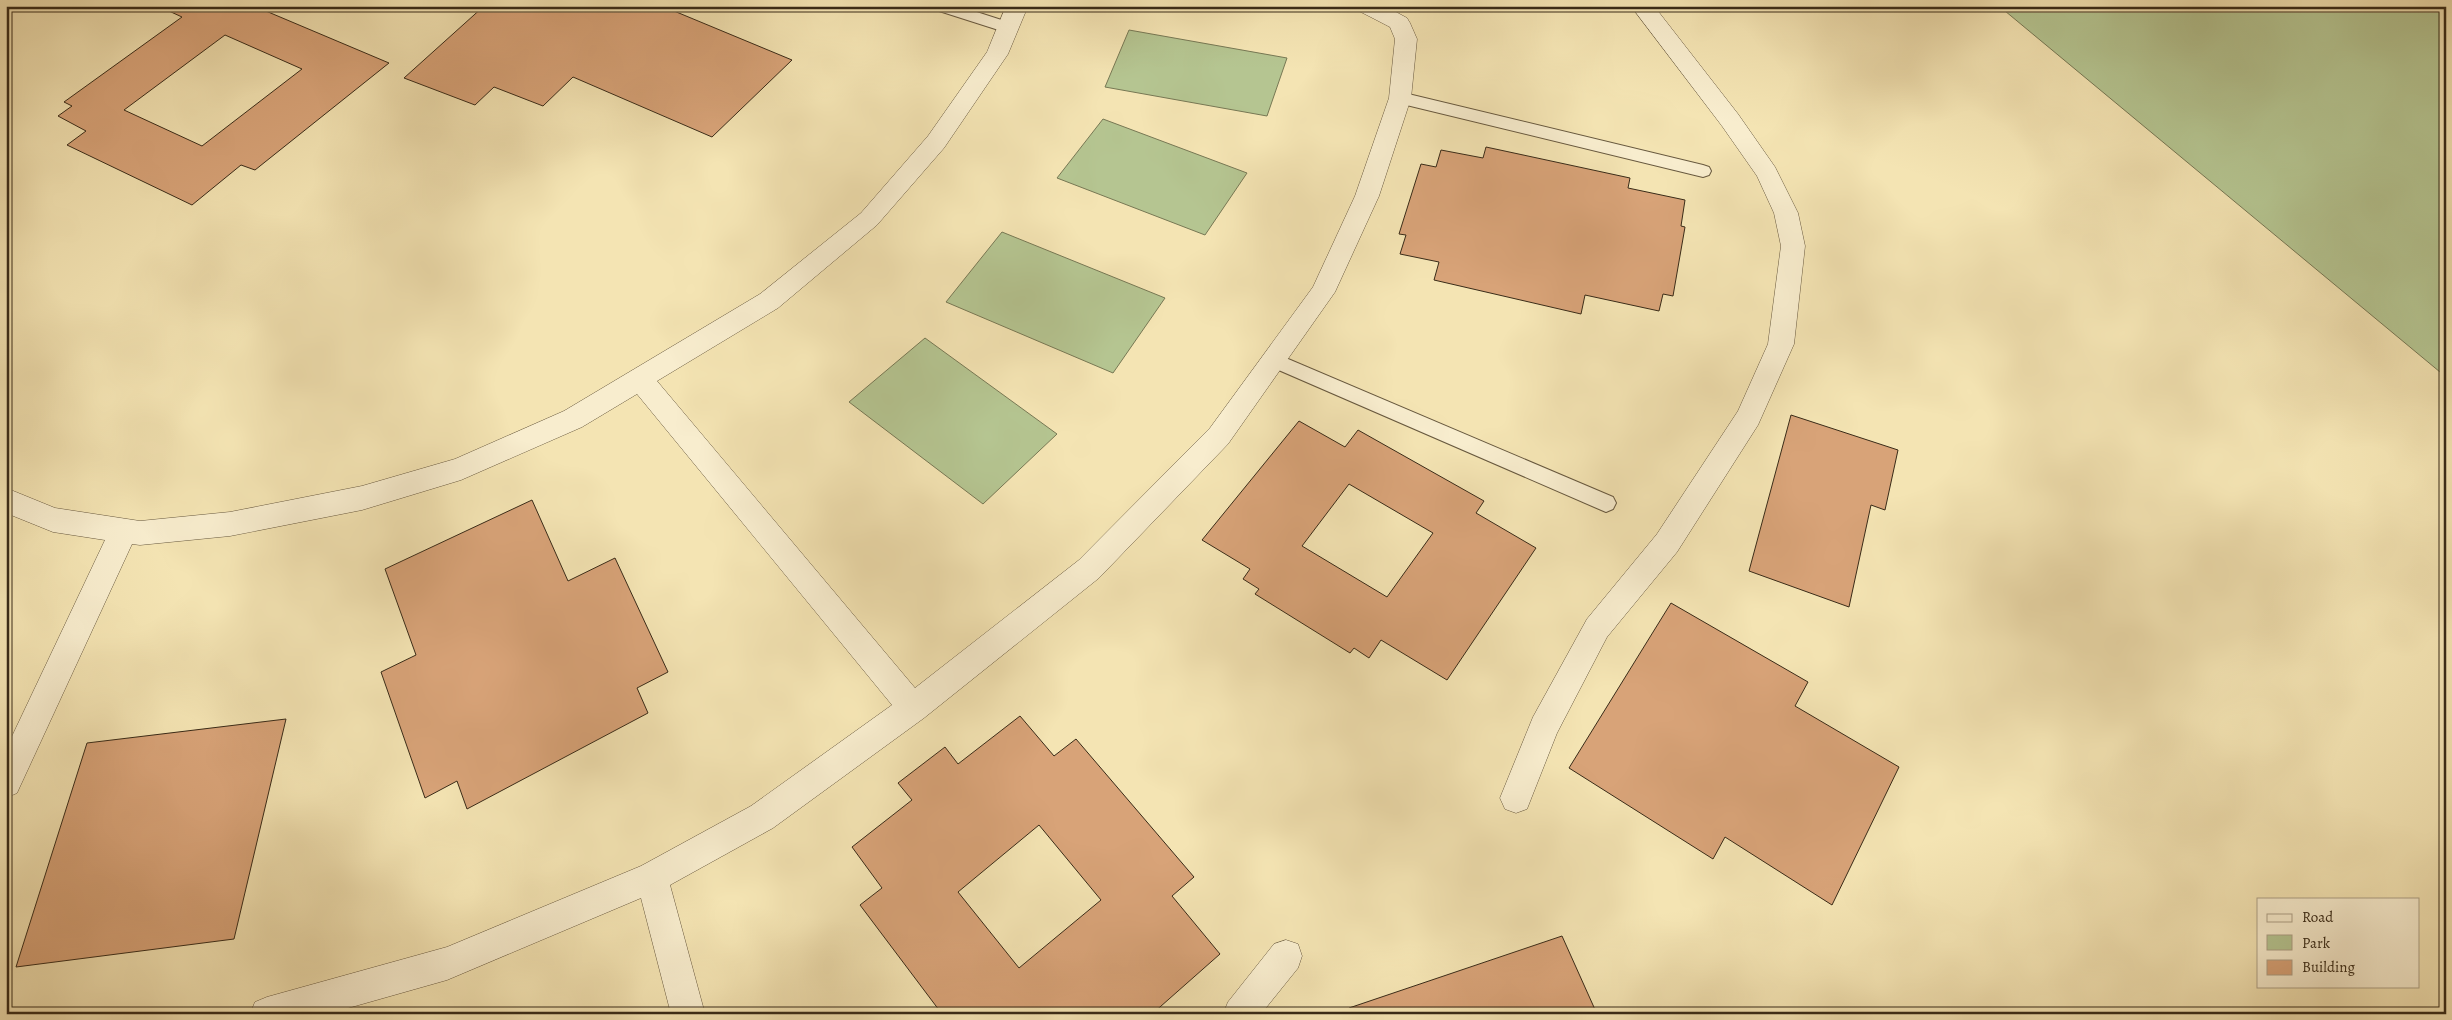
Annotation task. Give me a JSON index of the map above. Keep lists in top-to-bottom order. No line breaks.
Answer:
{"legend":["Road","Park","Building"]}
